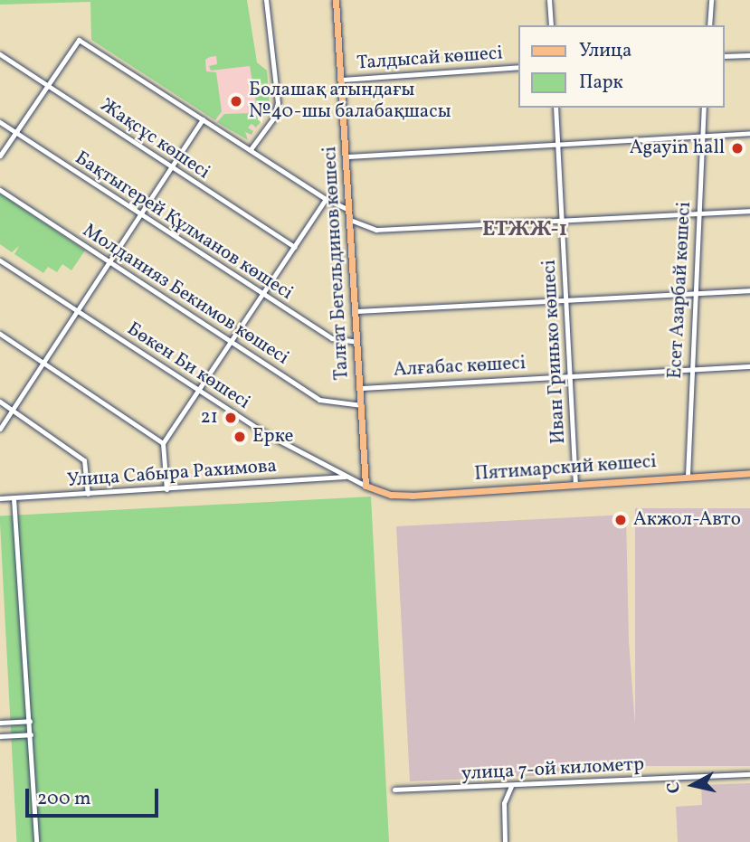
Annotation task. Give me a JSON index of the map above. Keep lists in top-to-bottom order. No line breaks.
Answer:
{"streets":{"main road":["Талғат Бегельдинов көшесі","Пятимарский көшесі"],"street":["Талдысай көшесі","Жақсұс көшесі","Бақтыгерей Құлманов көшесі","Есет Азарбай көшесі","Молданияз Бекимов көшесі","Иван Гринько көшесі","Бөкен Би көшесі","Алғабас көшесі","Улица Сабыра Рахимова","улица 7-ой километр"]},"crossings":[["Талдысай көшесі","Талғат Бегельдинов көшесі"],["Бақтыгерей Құлманов көшесі","Талғат Бегельдинов көшесі"],["Талғат Бегельдинов көшесі","Молданияз Бекимов көшесі"],["Талғат Бегельдинов көшесі","Бөкен Би көшесі"],["Талғат Бегельдинов көшесі","Алғабас көшесі"],["Талғат Бегельдинов көшесі","Пятимарский көшесі"],["Есет Азарбай көшесі","Алғабас көшесі"],["Есет Азарбай көшесі","Пятимарский көшесі"],["Иван Гринько көшесі","Алғабас көшесі"],["Иван Гринько көшесі","Пятимарский көшесі"],["Бөкен Би көшесі","Пятимарский көшесі"],["Бөкен Би көшесі","Улица Сабыра Рахимова"]],"districts":["ЕТЖЖ-1"],"places":["Болашақ атындағы №40-шы балабақшасы","Agayin hall","21","Ерке","Акжол-Авто"],"legend":["Улица","Парк"],"scale_bar":"200 m","north":"left"}
